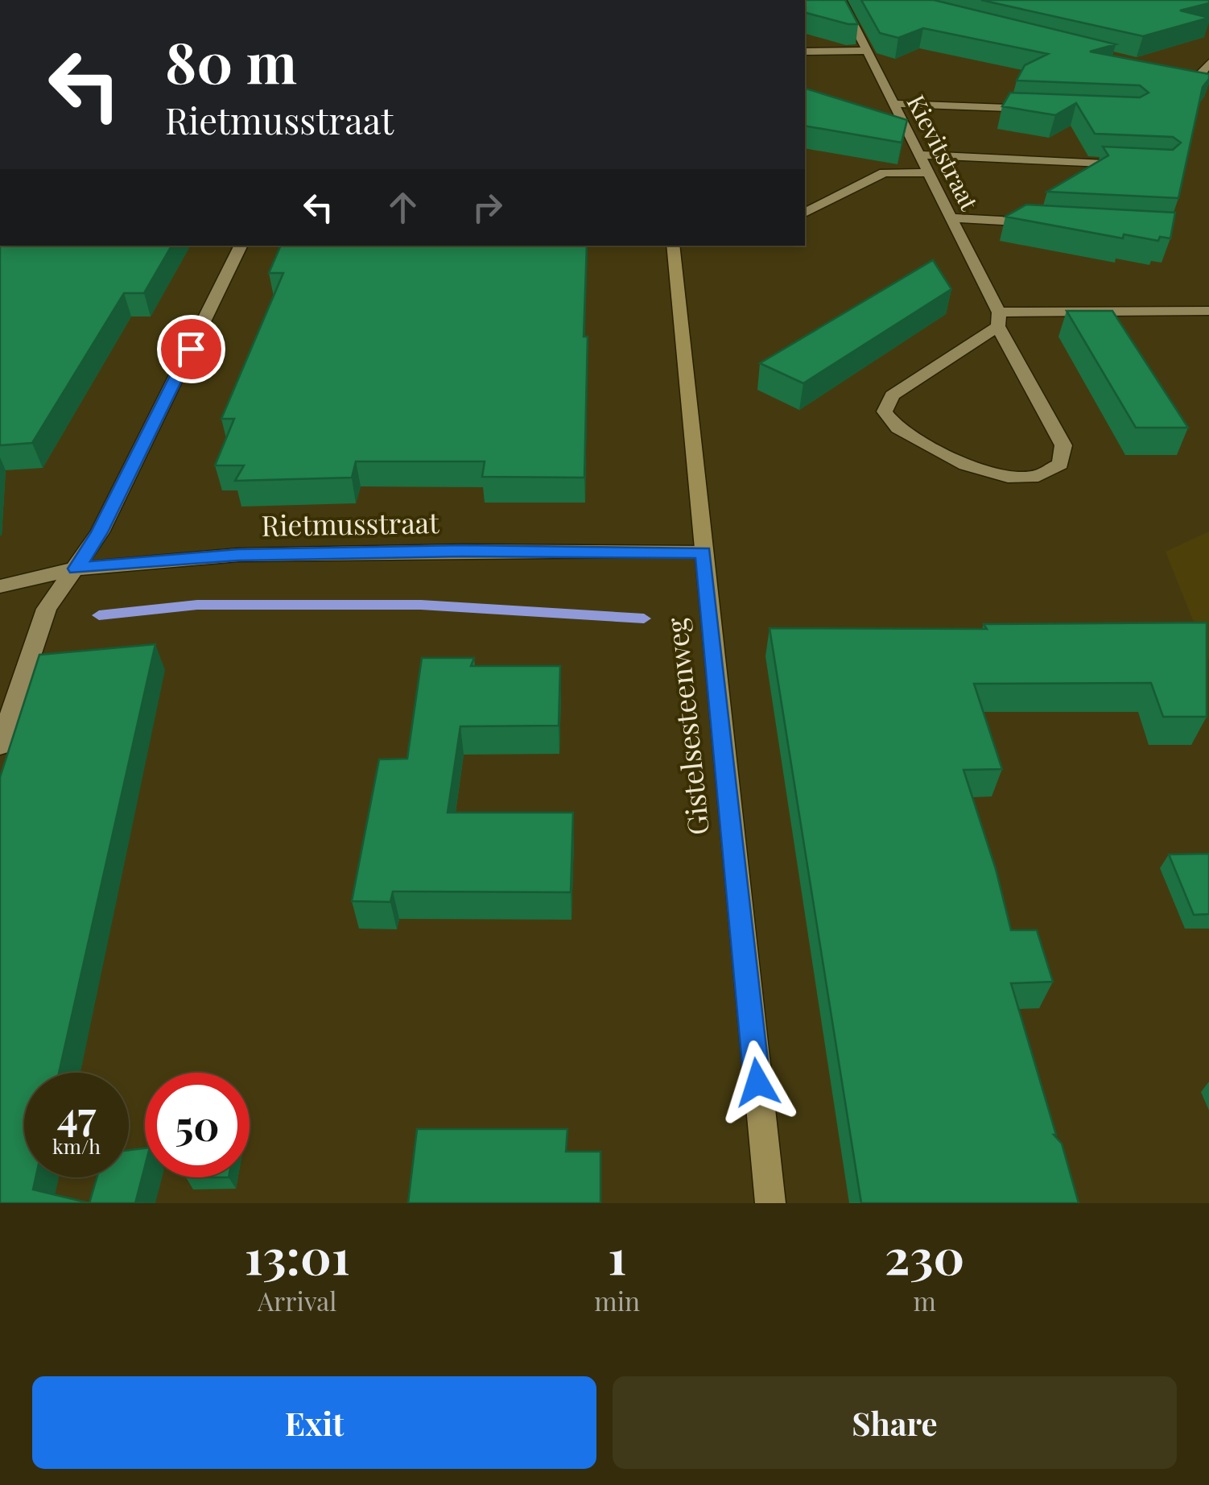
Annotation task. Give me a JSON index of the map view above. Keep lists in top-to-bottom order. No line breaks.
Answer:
{"streets":{"main road":["Gistelsesteenweg"],"street":["Kievitstraat","Rietmusstraat"]},"crossings":[["Rietmusstraat","Gistelsesteenweg"]],"page":{"turn":["80 m","Rietmusstraat"],"speed":"47 km/h","limit":"50","eta":["13:01","Arrival","1","min","230","m"],"buttons":["Exit","Share"]}}
